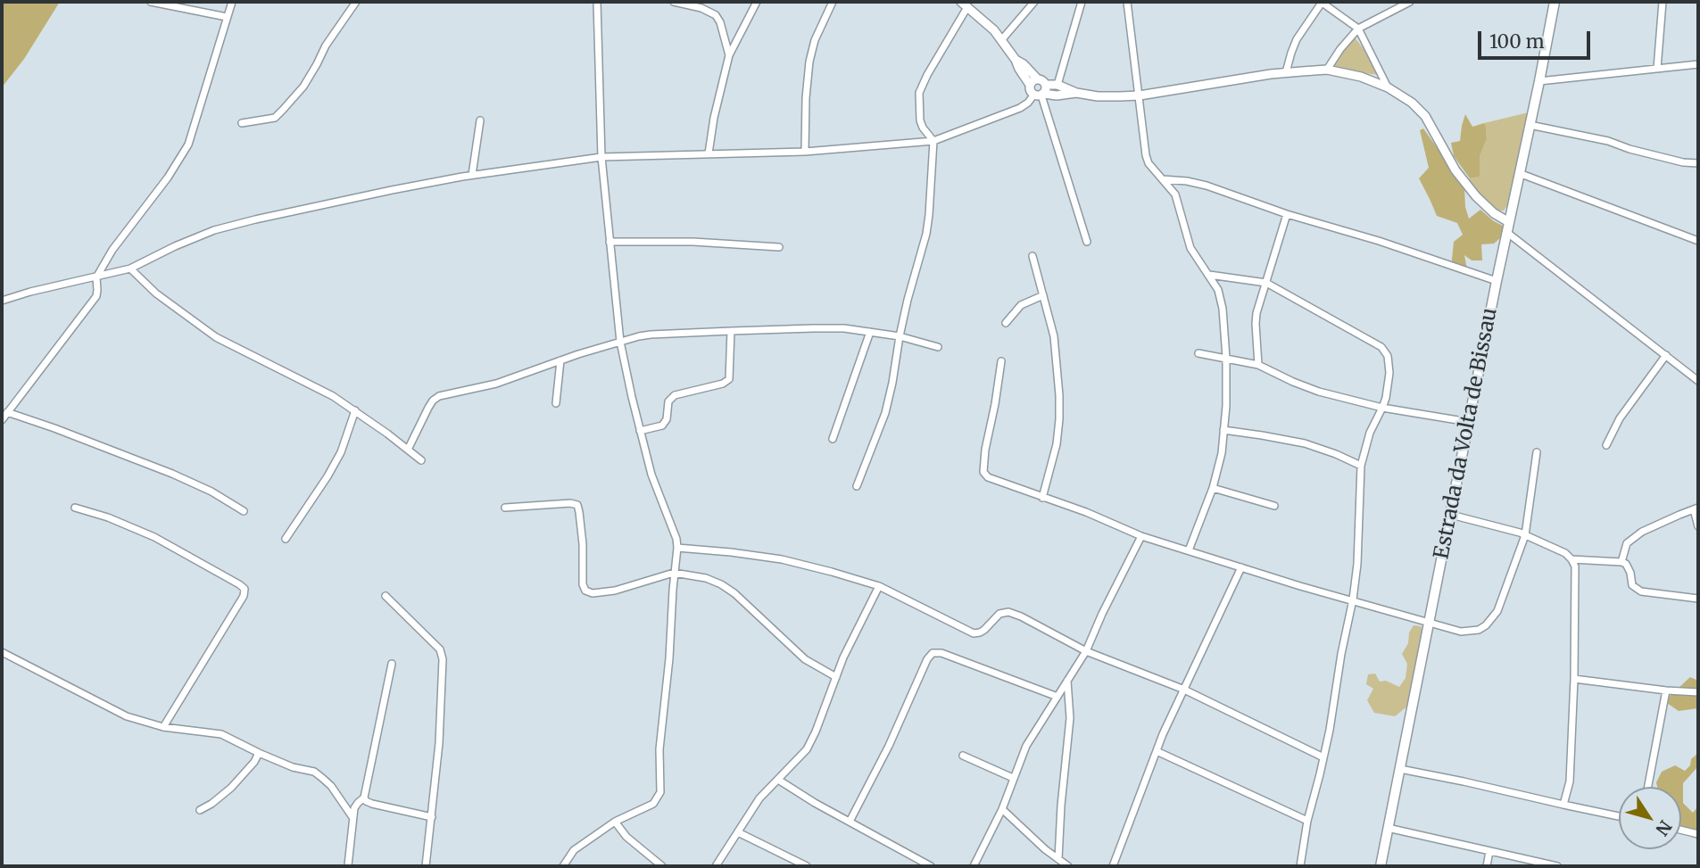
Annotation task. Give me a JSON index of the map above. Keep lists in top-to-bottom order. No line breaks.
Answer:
{"streets":{"main road":["Estrada da Volta de Bissau"]},"scale_bar":"100 m","north":"bottom right"}
